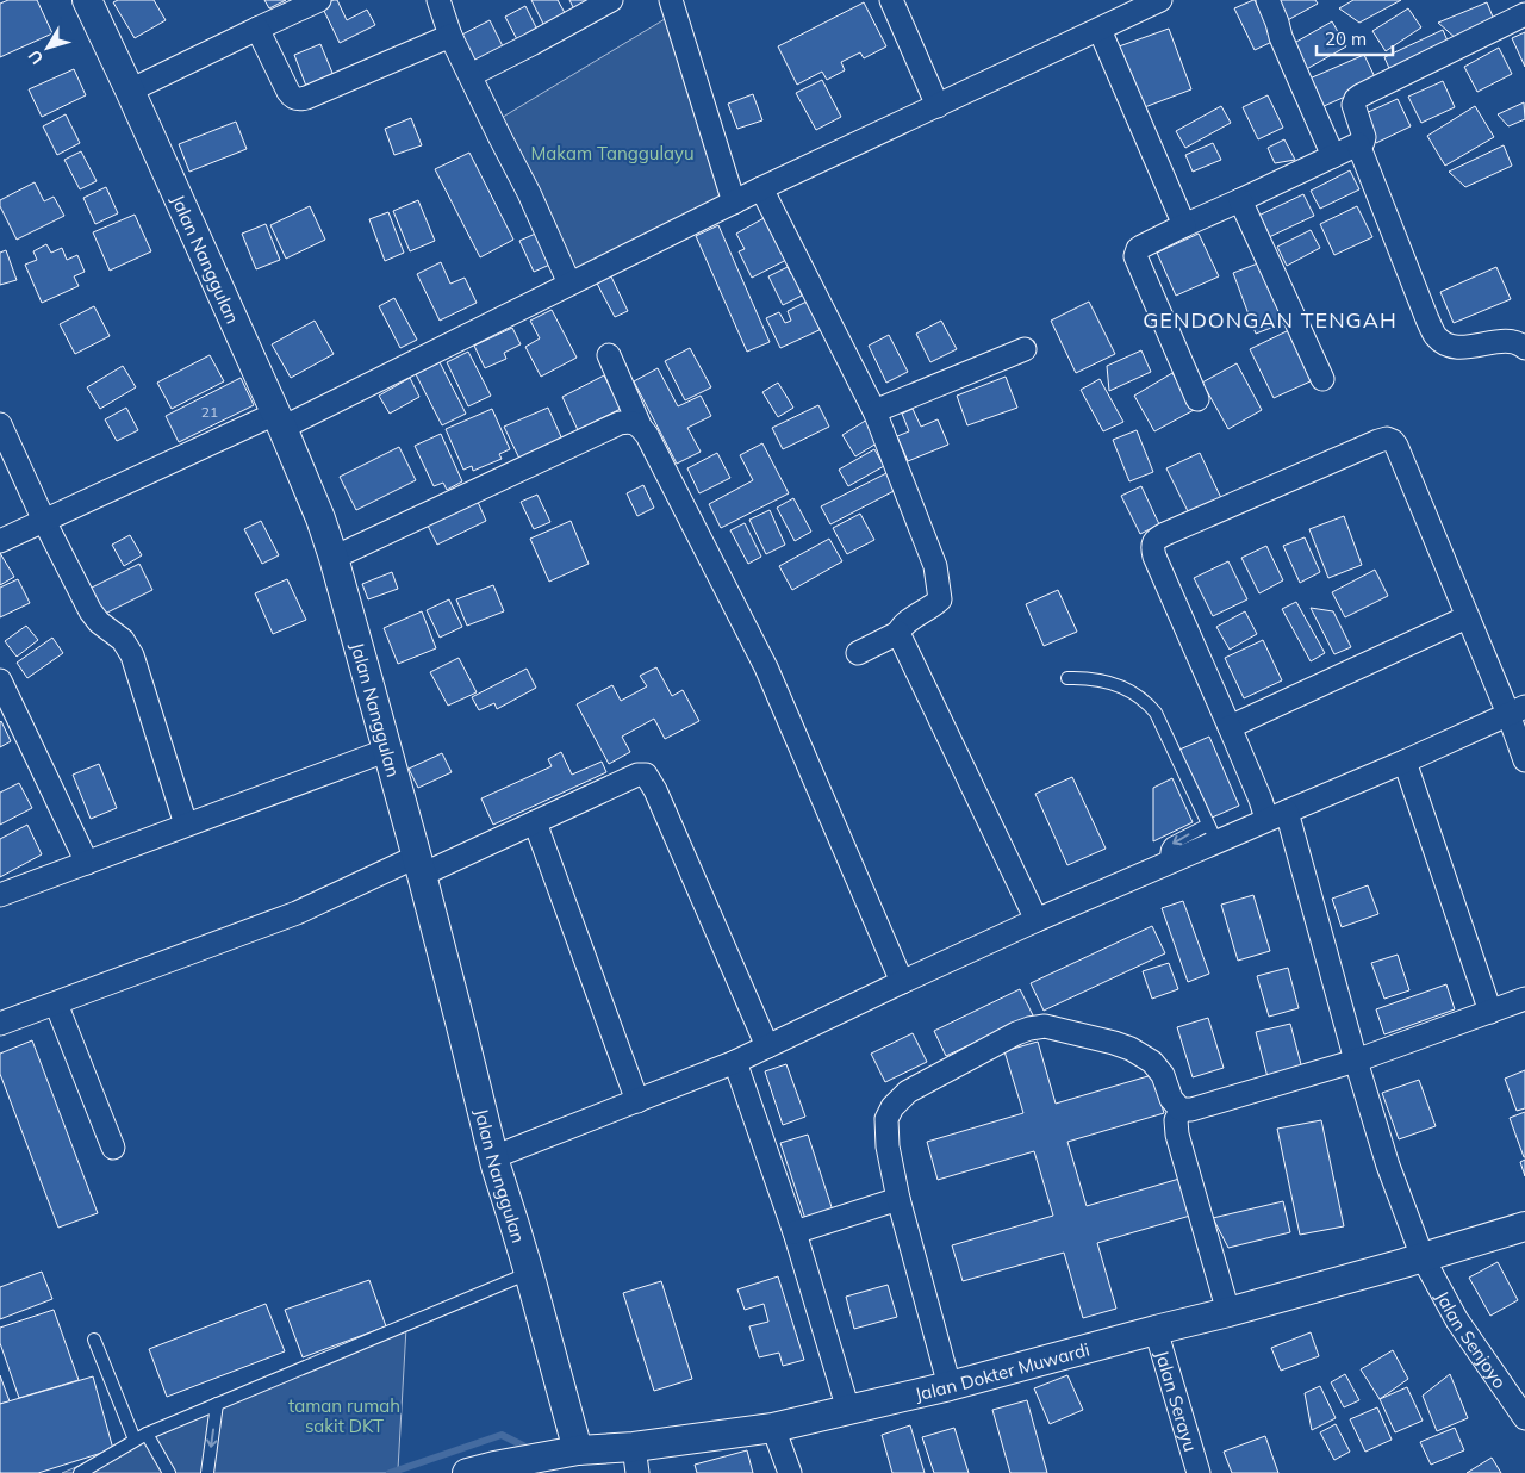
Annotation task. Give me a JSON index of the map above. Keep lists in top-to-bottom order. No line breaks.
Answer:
{"streets":{"street":["Jalan Nanggulan","Jalan Senjoyo","Jalan Dokter Muwardi","Jalan Serayu"]},"crossings":[["Jalan Nanggulan","Jalan Dokter Muwardi"],["Jalan Senjoyo","Jalan Dokter Muwardi"],["Jalan Dokter Muwardi","Jalan Serayu"]],"districts":["GENDONGAN TENGAH"],"parks":["Makam Tanggulayu","taman rumah sakit DKT"],"house_numbers":["21"],"scale_bar":"20 m","north":"bottom left"}
